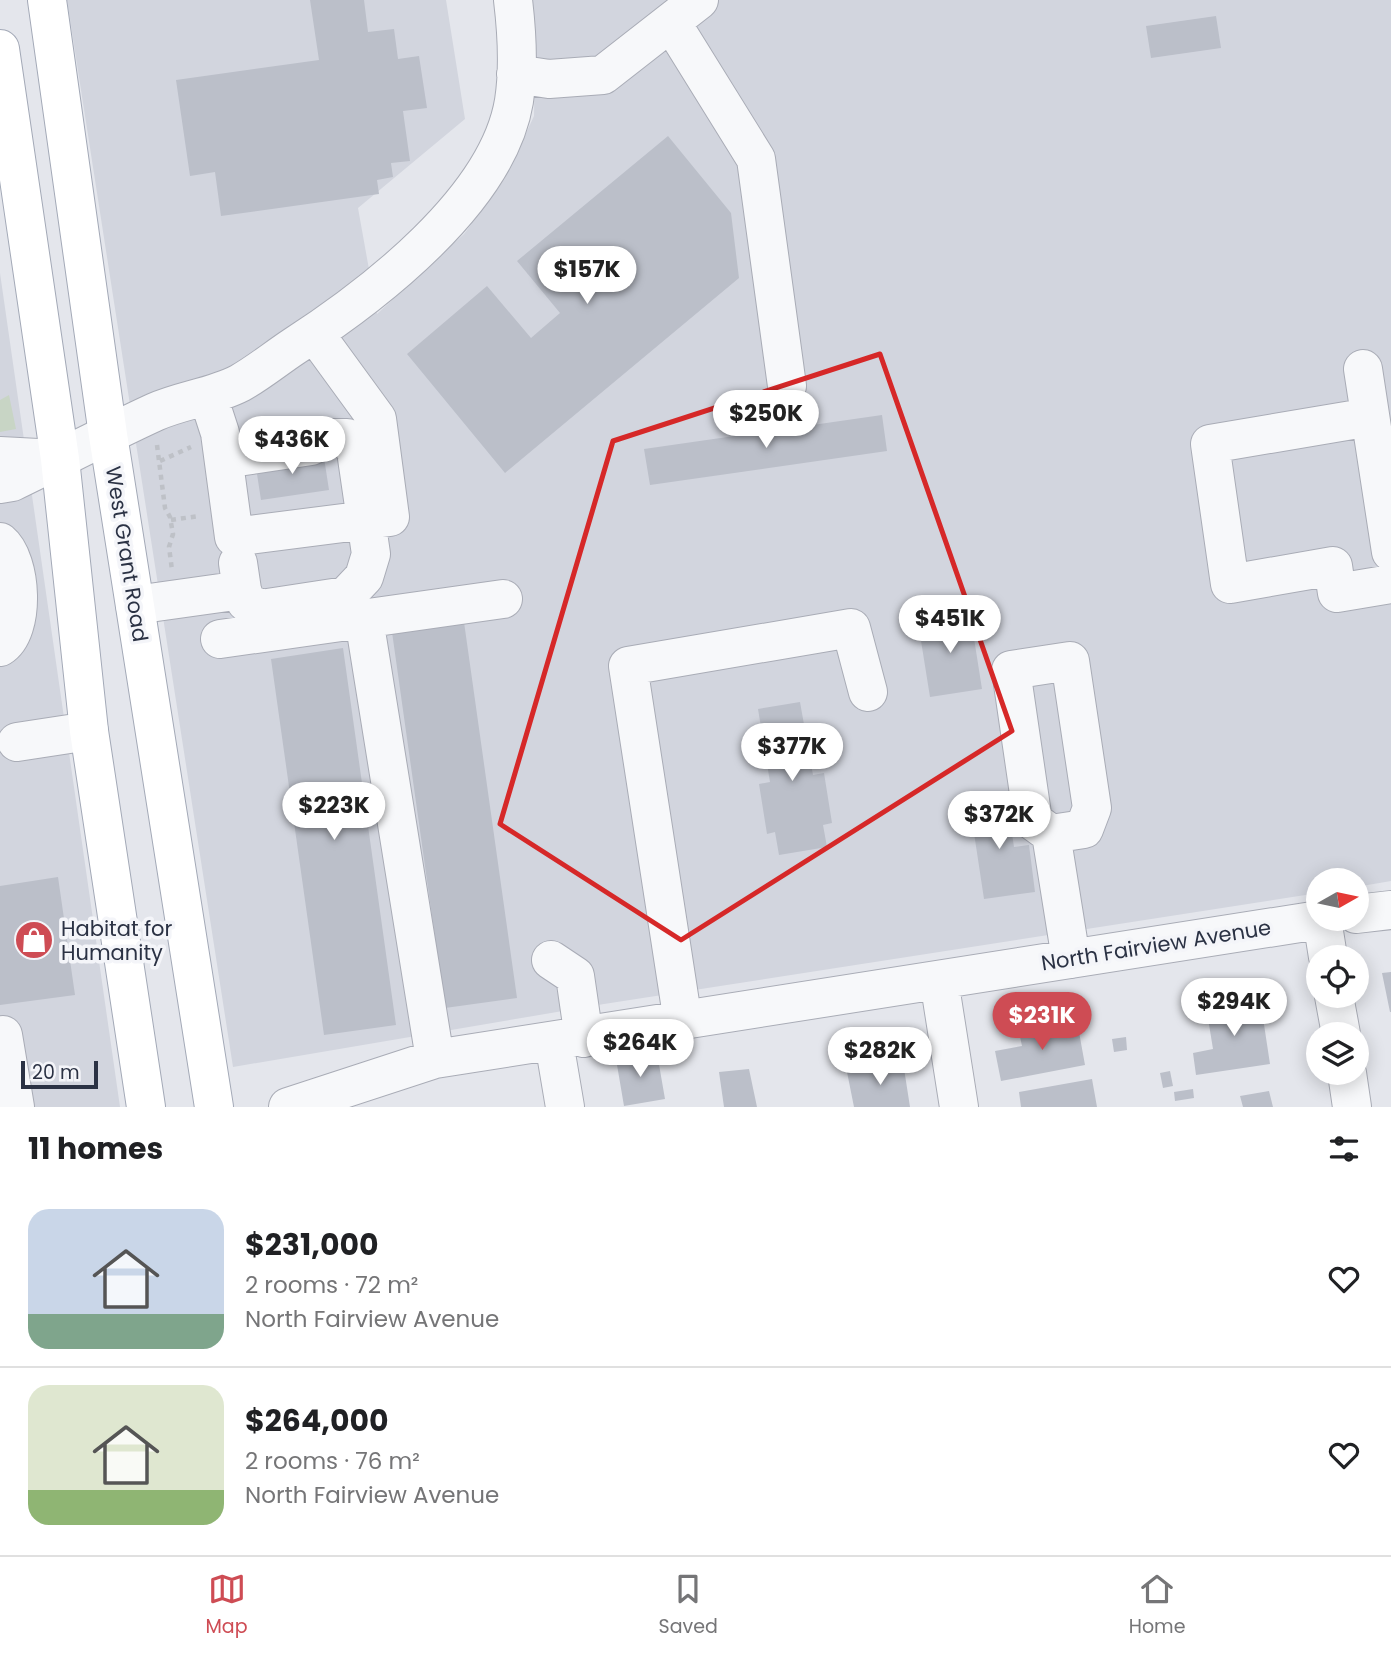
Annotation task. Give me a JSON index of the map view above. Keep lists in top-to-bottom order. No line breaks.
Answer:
{"streets":{"main road":["West Grant Road"],"street":["North Fairview Avenue"]},"places":{"shop":["Habitat for Humanity"]},"scale_bar":"20 m","north":"right","page":{"price":["$157K","$250K","$436K","$451K","$377K","$223K","$372K","$294K","$231K","$264K","$282K"],"scale":"20 m","heading":"11 homes","list":[{"name":"$231,000","note":"2 rooms · 72 m² · North Fairview Avenue"},{"name":"$264,000","note":"2 rooms · 76 m² · North Fairview Avenue"}],"tabs":["Map","Saved","Home"]}}
